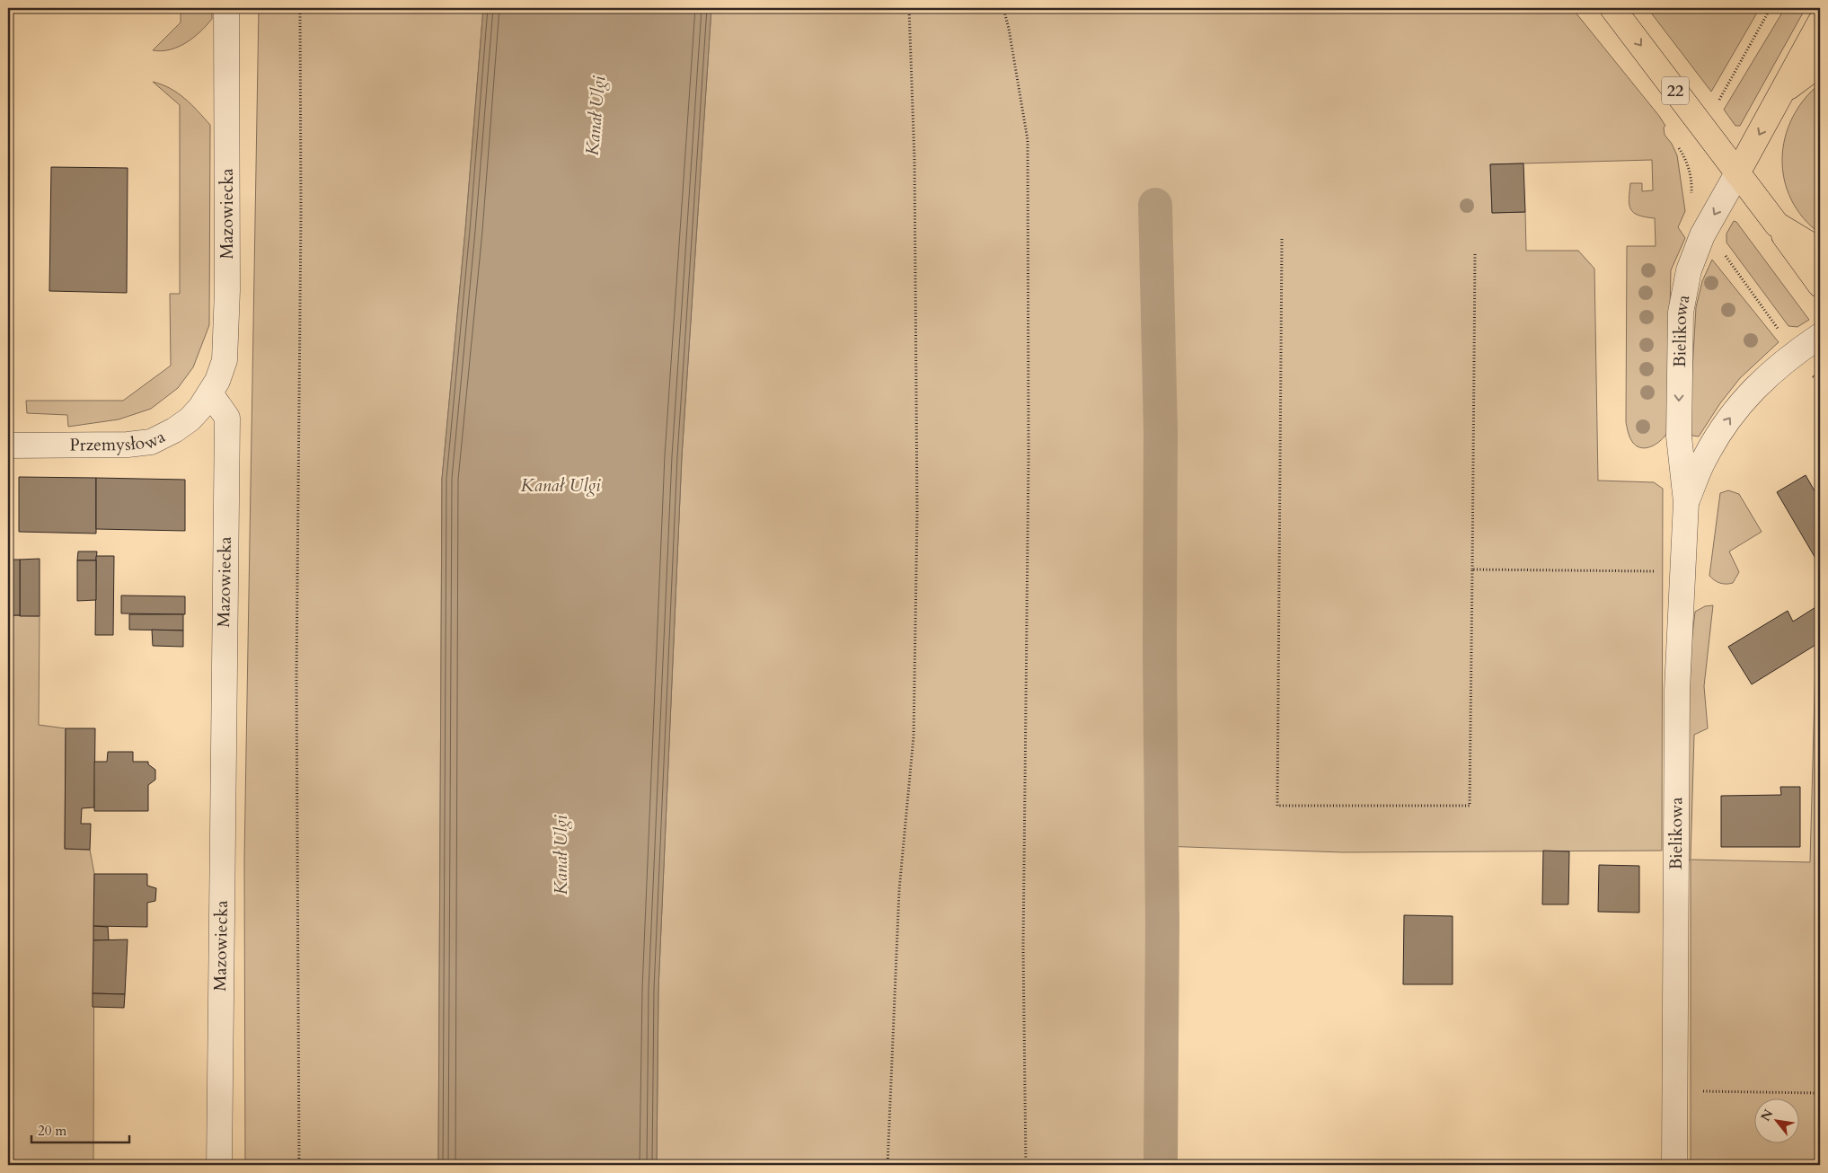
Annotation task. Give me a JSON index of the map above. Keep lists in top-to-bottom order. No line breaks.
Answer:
{"streets":{"main road":["22"],"street":["Mazowiecka","Bielikowa","Przemysłowa"]},"crossings":[["22","Bielikowa"],["Mazowiecka","Przemysłowa"]],"water":["Kanał Ulgi"],"scale_bar":"20 m","north":"top left"}
